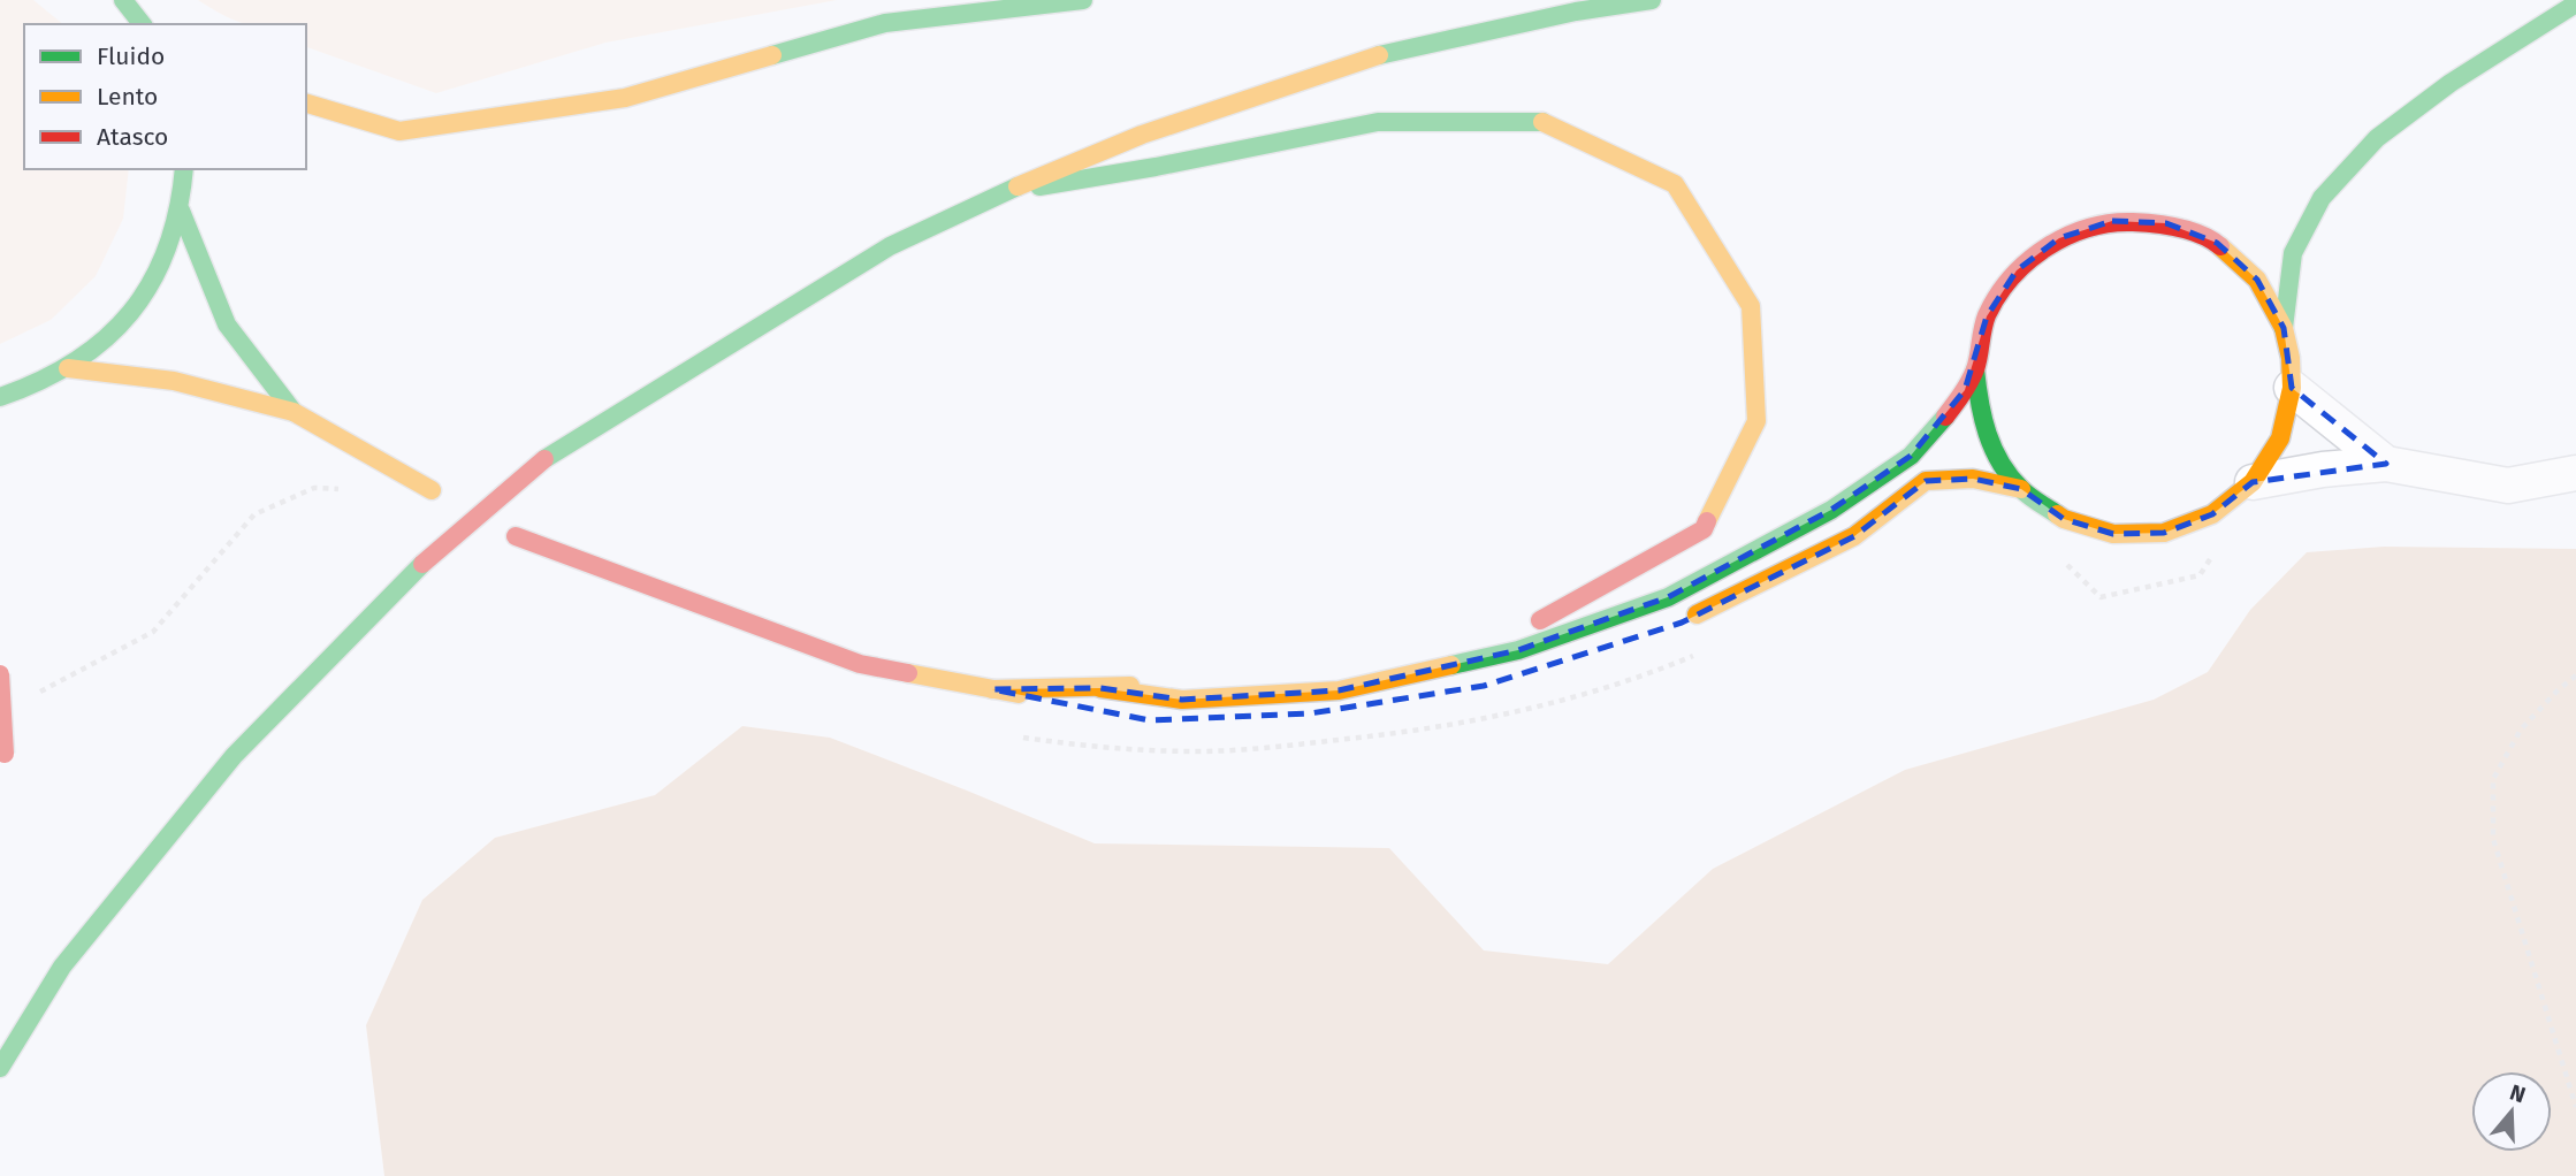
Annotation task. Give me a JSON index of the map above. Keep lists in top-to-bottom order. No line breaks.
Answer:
{"legend":["Fluido","Lento","Atasco"],"north":"top"}
